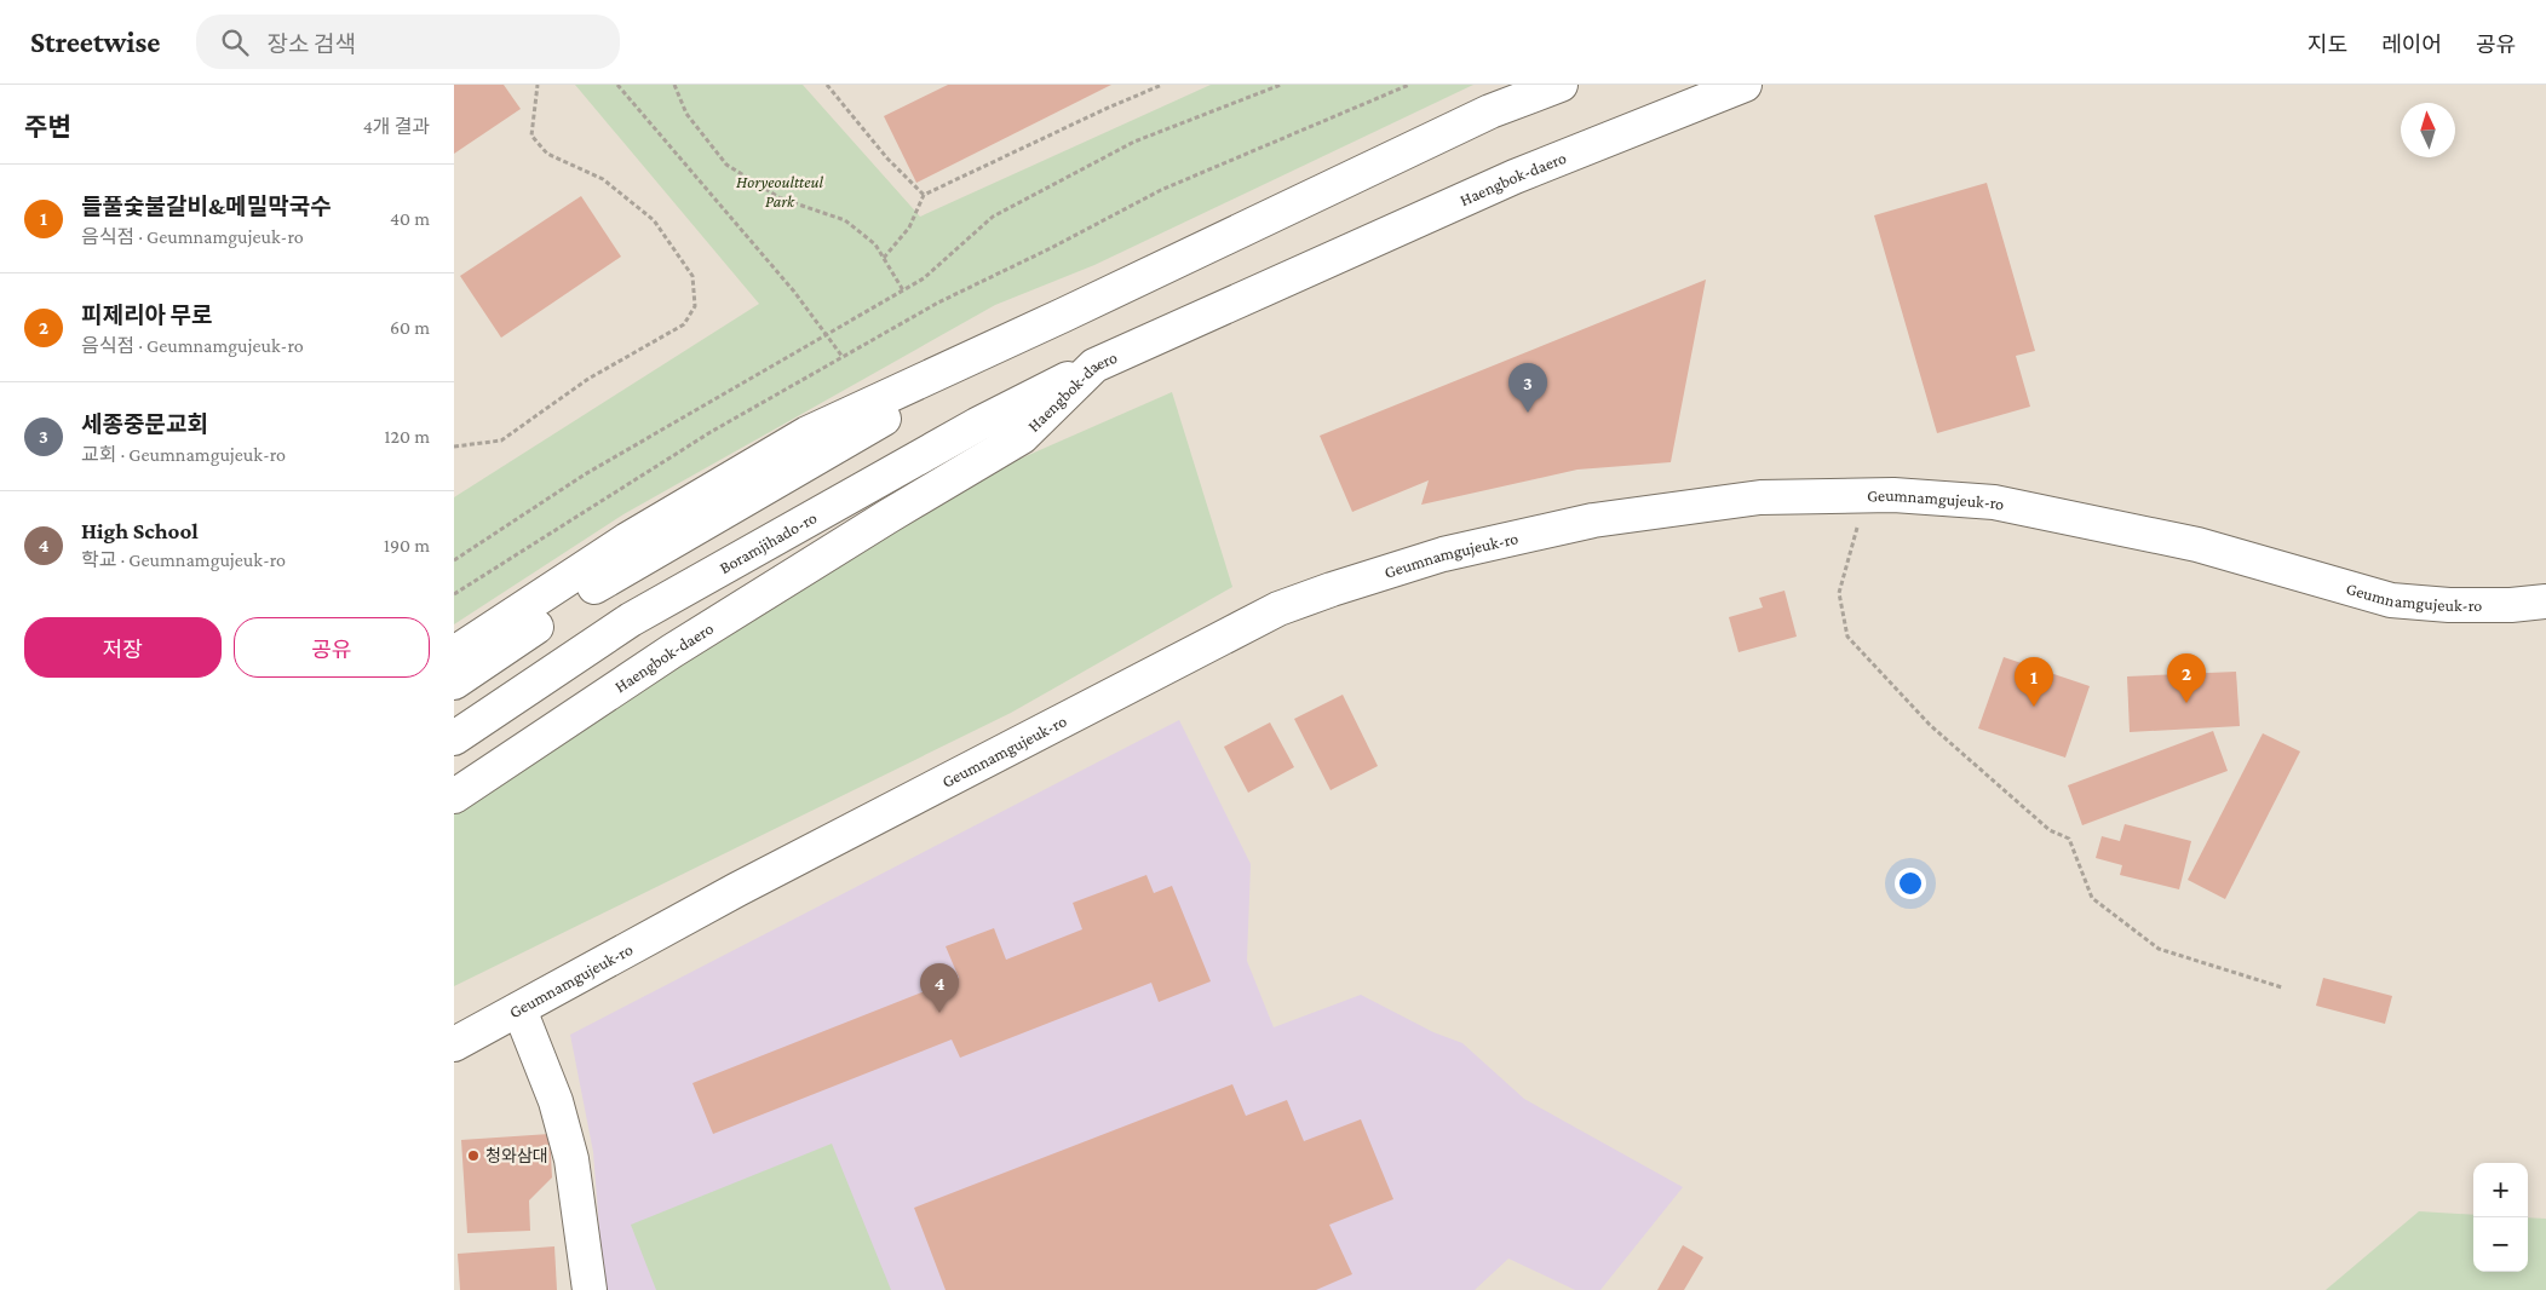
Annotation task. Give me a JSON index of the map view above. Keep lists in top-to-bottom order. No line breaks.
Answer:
{"streets":{"main road":["Haengbok-daero","Geumnamgujeuk-ro","Boramjihado-ro"]},"crossings":[["Haengbok-daero","Boramjihado-ro"]],"parks":["Horyeoultteul Park"],"places":["청와삼대"],"north":"top","page":{"header":"Streetwise","search":"장소 검색","nav":["지도","레이어","공유"],"heading":["주변","4개 결과"],"list":[{"mark":"1","name":"들풀숯불갈비&메밀막국수","note":"음식점 · Geumnamgujeuk-ro","value":"40 m"},{"mark":"2","name":"피제리아 무로","note":"음식점 · Geumnamgujeuk-ro","value":"60 m"},{"mark":"3","name":"세종중문교회","note":"교회 · Geumnamgujeuk-ro","value":"120 m"},{"mark":"4","name":"High School","note":"학교 · Geumnamgujeuk-ro","value":"190 m"}],"pins":["3","2","1","4"],"buttons":["저장","공유"],"map_buttons":["+","−"]}}
